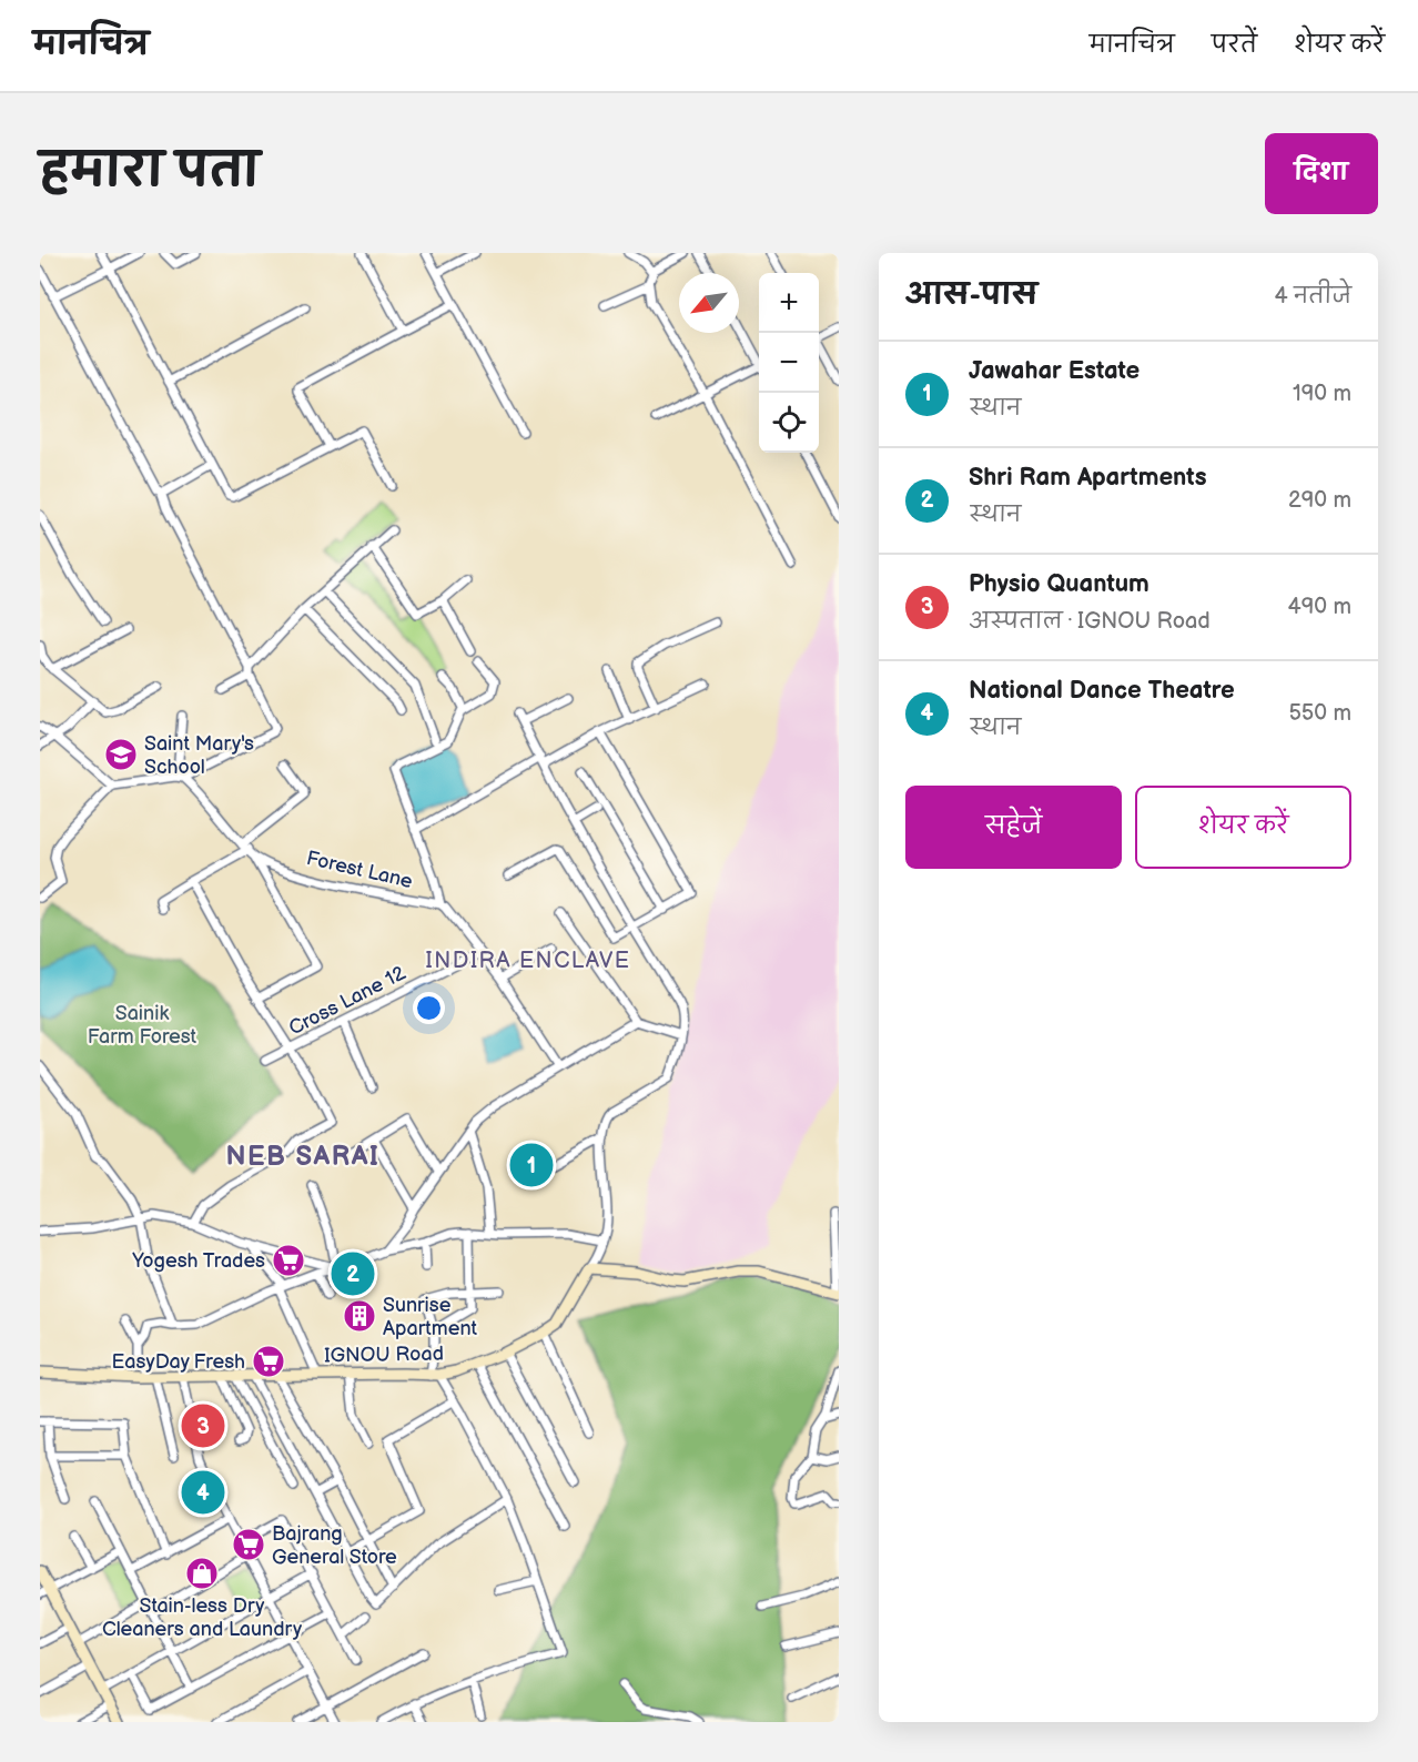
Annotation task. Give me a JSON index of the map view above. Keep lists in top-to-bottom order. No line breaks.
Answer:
{"streets":{"street":["Forest Lane","Cross Lane 12","IGNOU Road"]},"districts":["INDIRA ENCLAVE","NEB SARAI"],"parks":["Sainik Farm Forest"],"places":{"school or university":["Saint Mary's School"],"supermarket":["Yogesh Trades","EasyDay Fresh","Bajrang General Store"],"building":["Sunrise Apartment"],"shop":["Stain-less Dry Cleaners and Laundry"]},"north":"bottom left","page":{"header":"मानचित्र","nav":["मानचित्र","परतें","शेयर करें"],"title":"हमारा पता","buttons":["दिशा",["सहेजें","शेयर करें"]],"heading":["आस-पास","4 नतीजे"],"map_buttons":["+","−"],"list":[{"mark":"1","name":"Jawahar Estate","note":"स्थान","value":"190 m"},{"mark":"2","name":"Shri Ram Apartments","note":"स्थान","value":"290 m"},{"mark":"3","name":"Physio Quantum","note":"अस्पताल · IGNOU Road","value":"490 m"},{"mark":"4","name":"National Dance Theatre","note":"स्थान","value":"550 m"}],"pins":["1","2","3","4"]}}
